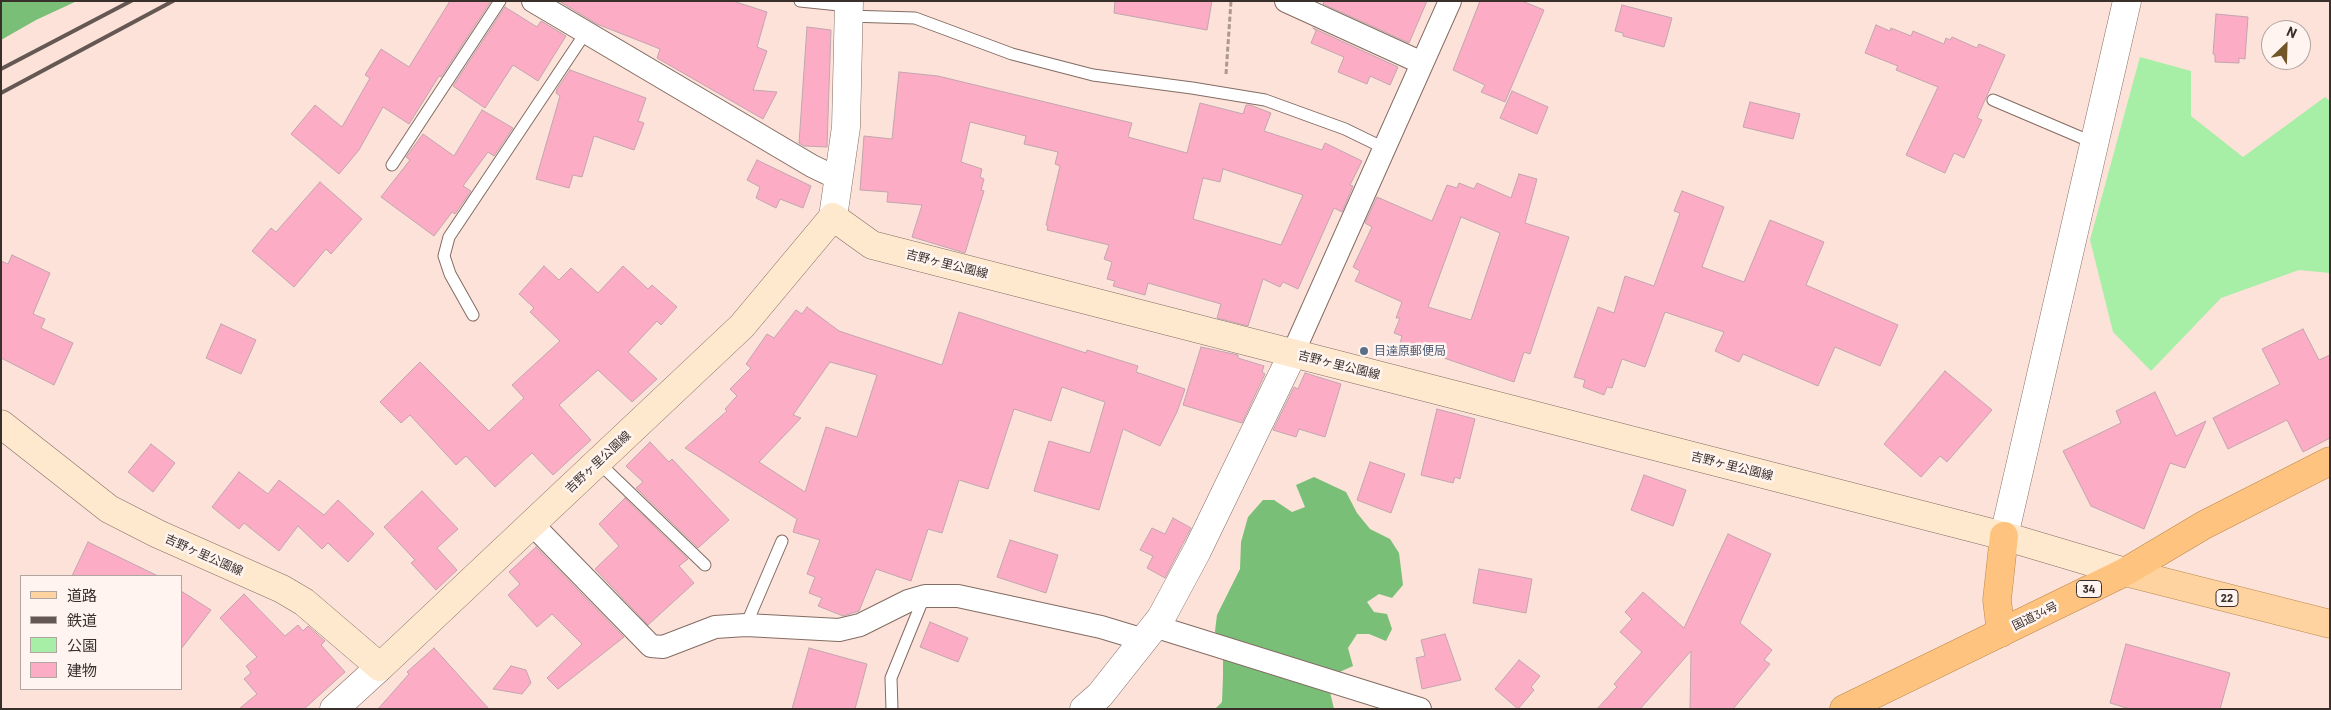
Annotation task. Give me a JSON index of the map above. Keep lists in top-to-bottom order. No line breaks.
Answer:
{"streets":{"highway":["34","国道34号"],"main road":["吉野ヶ里公園線","22"]},"crossings":[["吉野ヶ里公園線","22"],["吉野ヶ里公園線","国道34号"],["22","国道34号"]],"places":["目達原郵便局"],"legend":["道路","鉄道","公園","建物"],"north":"top right"}
